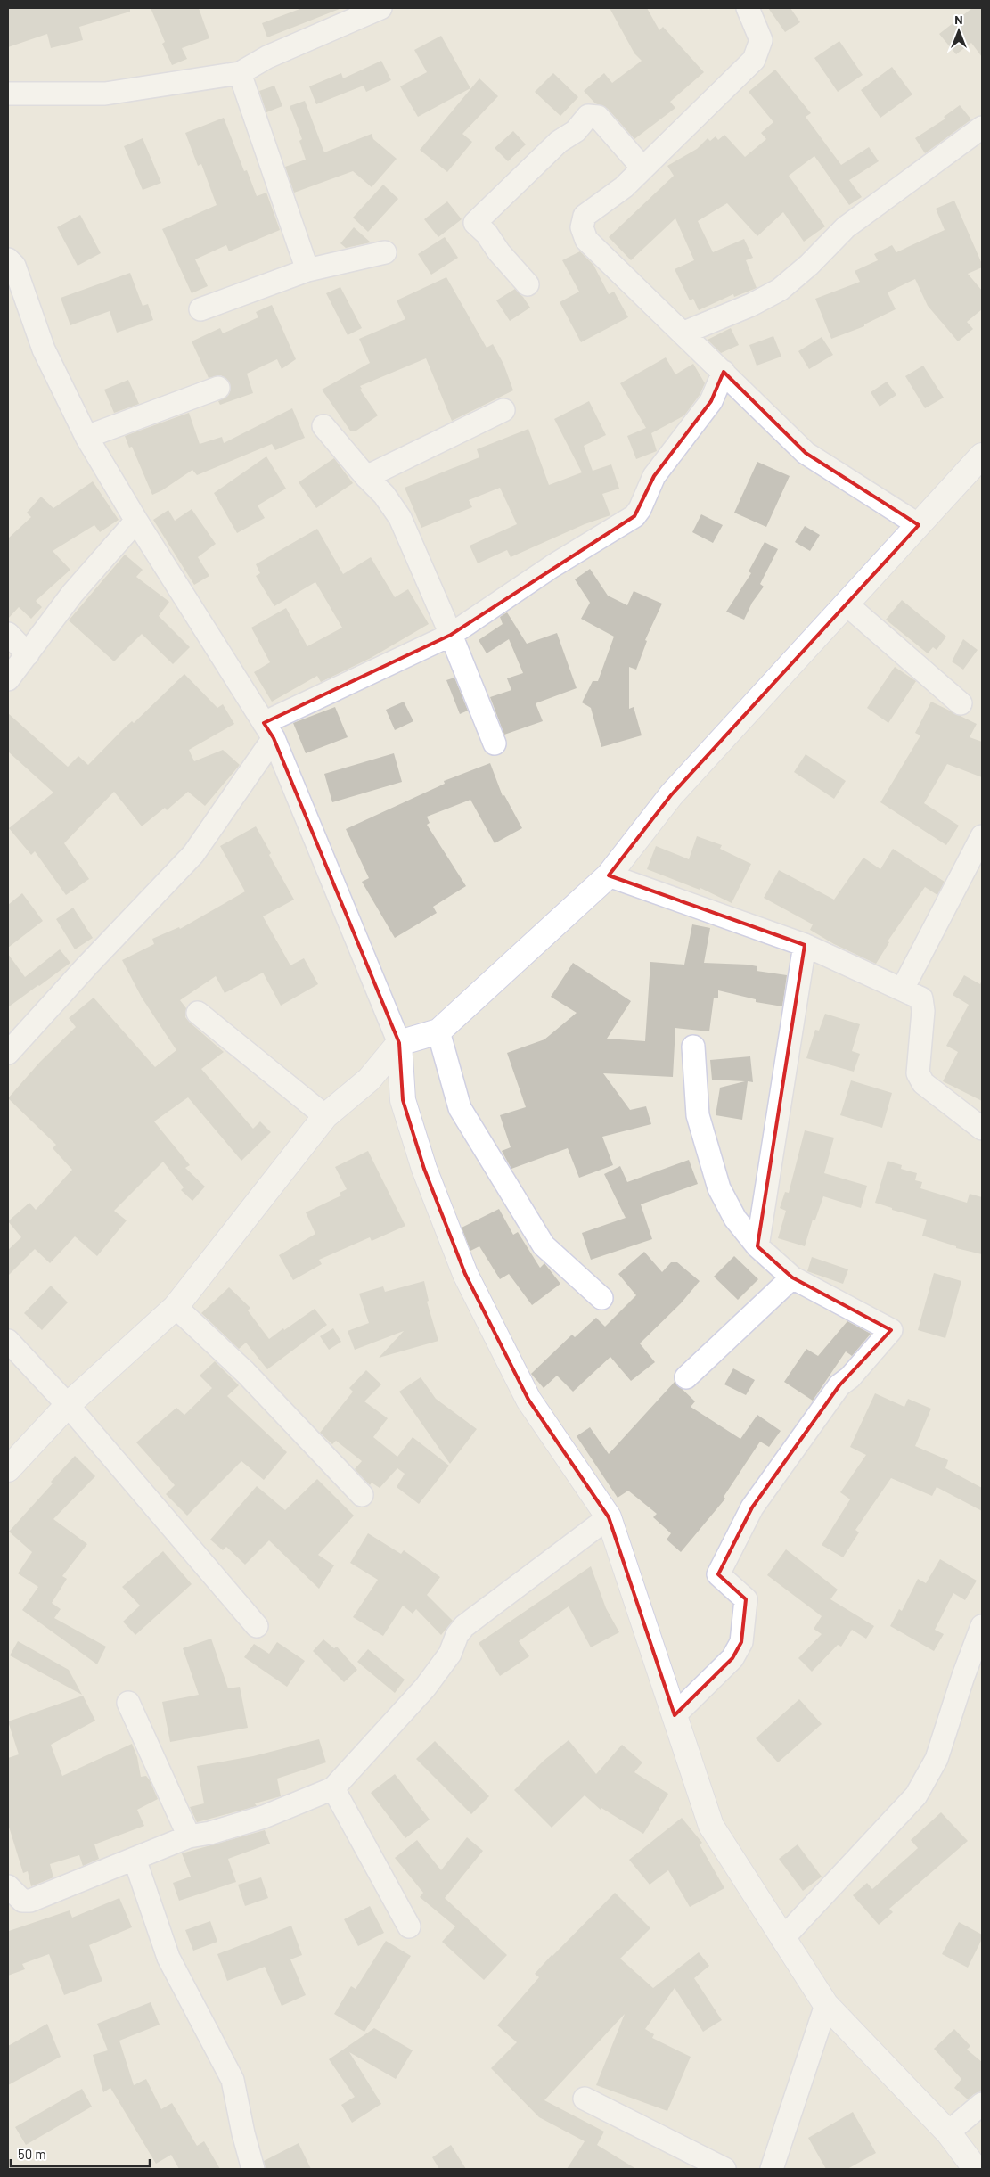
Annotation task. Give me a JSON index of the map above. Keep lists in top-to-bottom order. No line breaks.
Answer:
{"scale_bar":"50 m","north":"top"}
